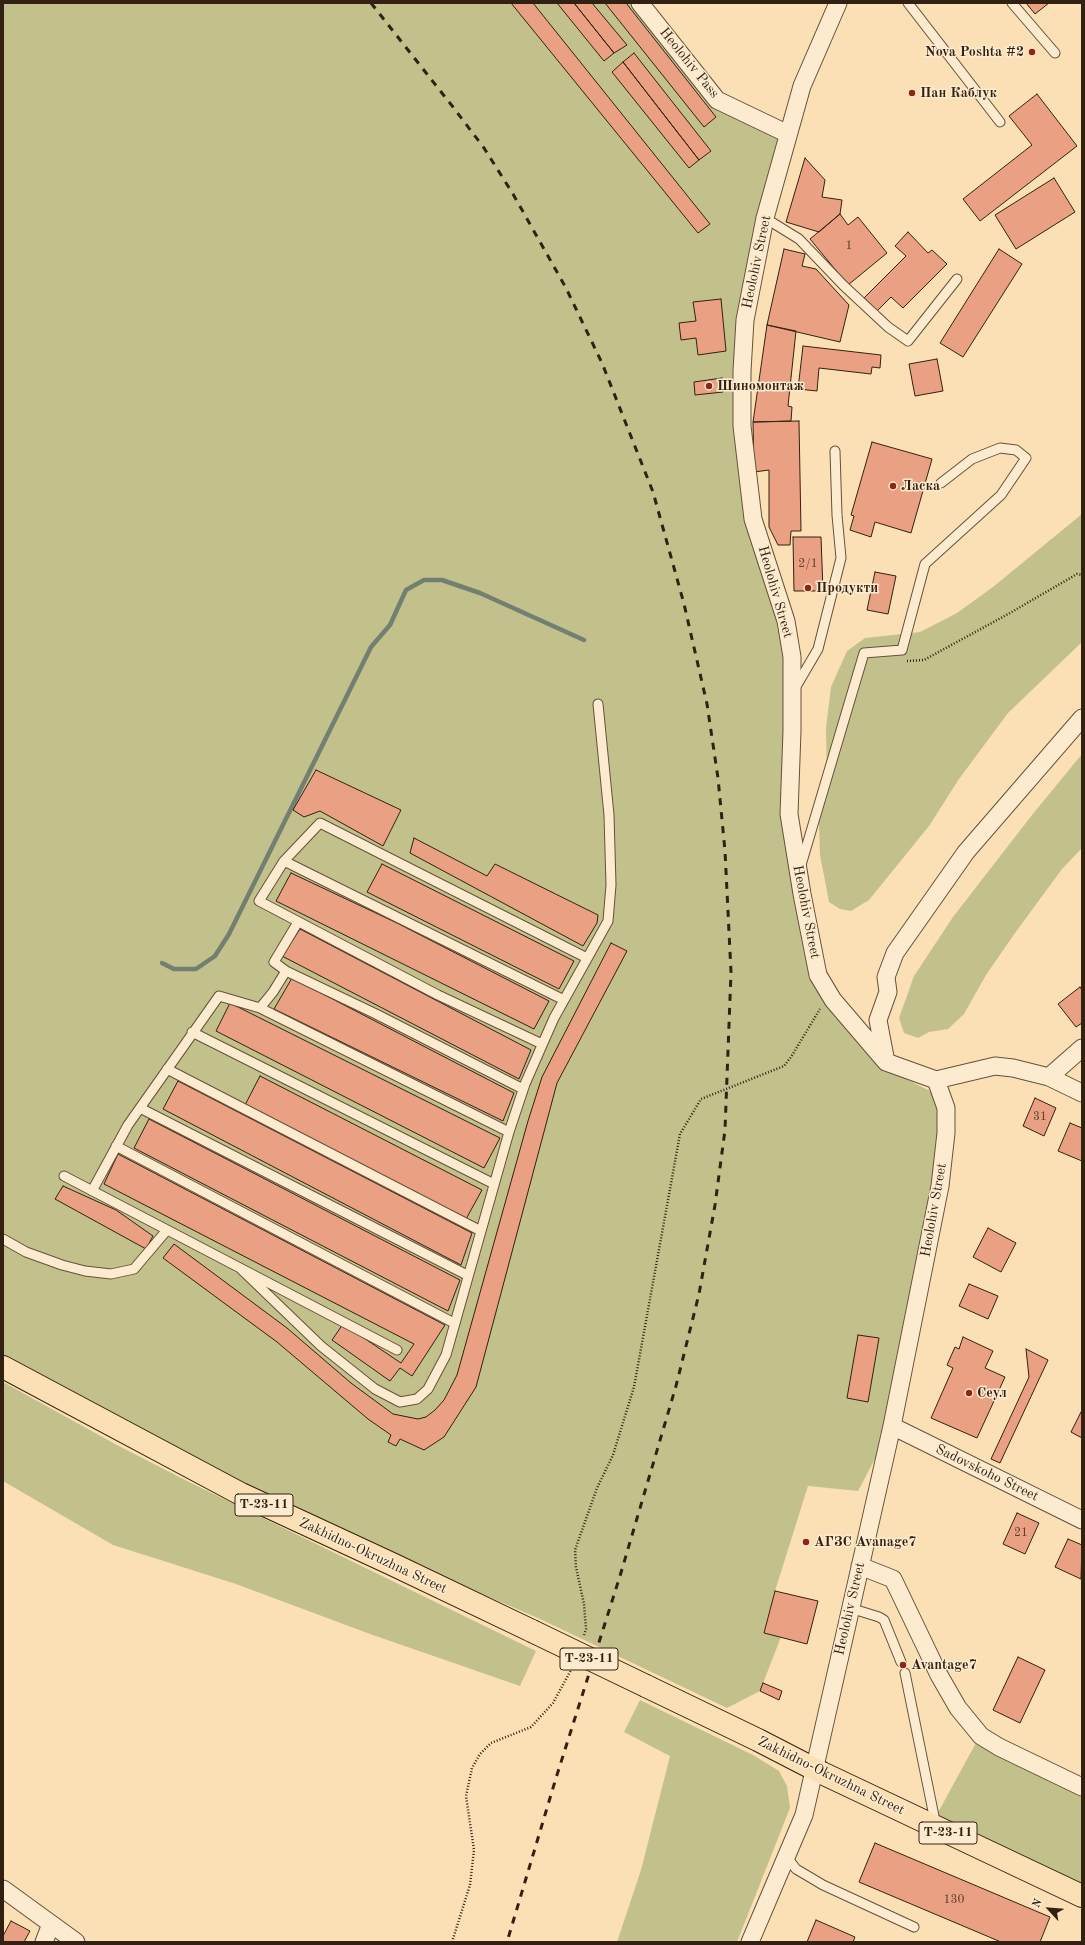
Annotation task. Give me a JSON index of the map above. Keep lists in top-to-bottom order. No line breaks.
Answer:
{"streets":{"main road":["Т-23-11","Zakhidno-Okruzhna Street"],"street":["Heolohiv Pass","Heolohiv Street","Sadovskoho Street"]},"crossings":[["Heolohiv Pass","Heolohiv Street"],["Heolohiv Street","Sadovskoho Street"],["Heolohiv Street","Zakhidno-Okruzhna Street"]],"places":["Nova Poshta #2","Пан Каблук","Шиномонтаж","Ласка","Продукти","Сеул","АГЗС Avanage7","Avantage7"],"house_numbers":["1","2/1","31","21","130"],"north":"top left"}
